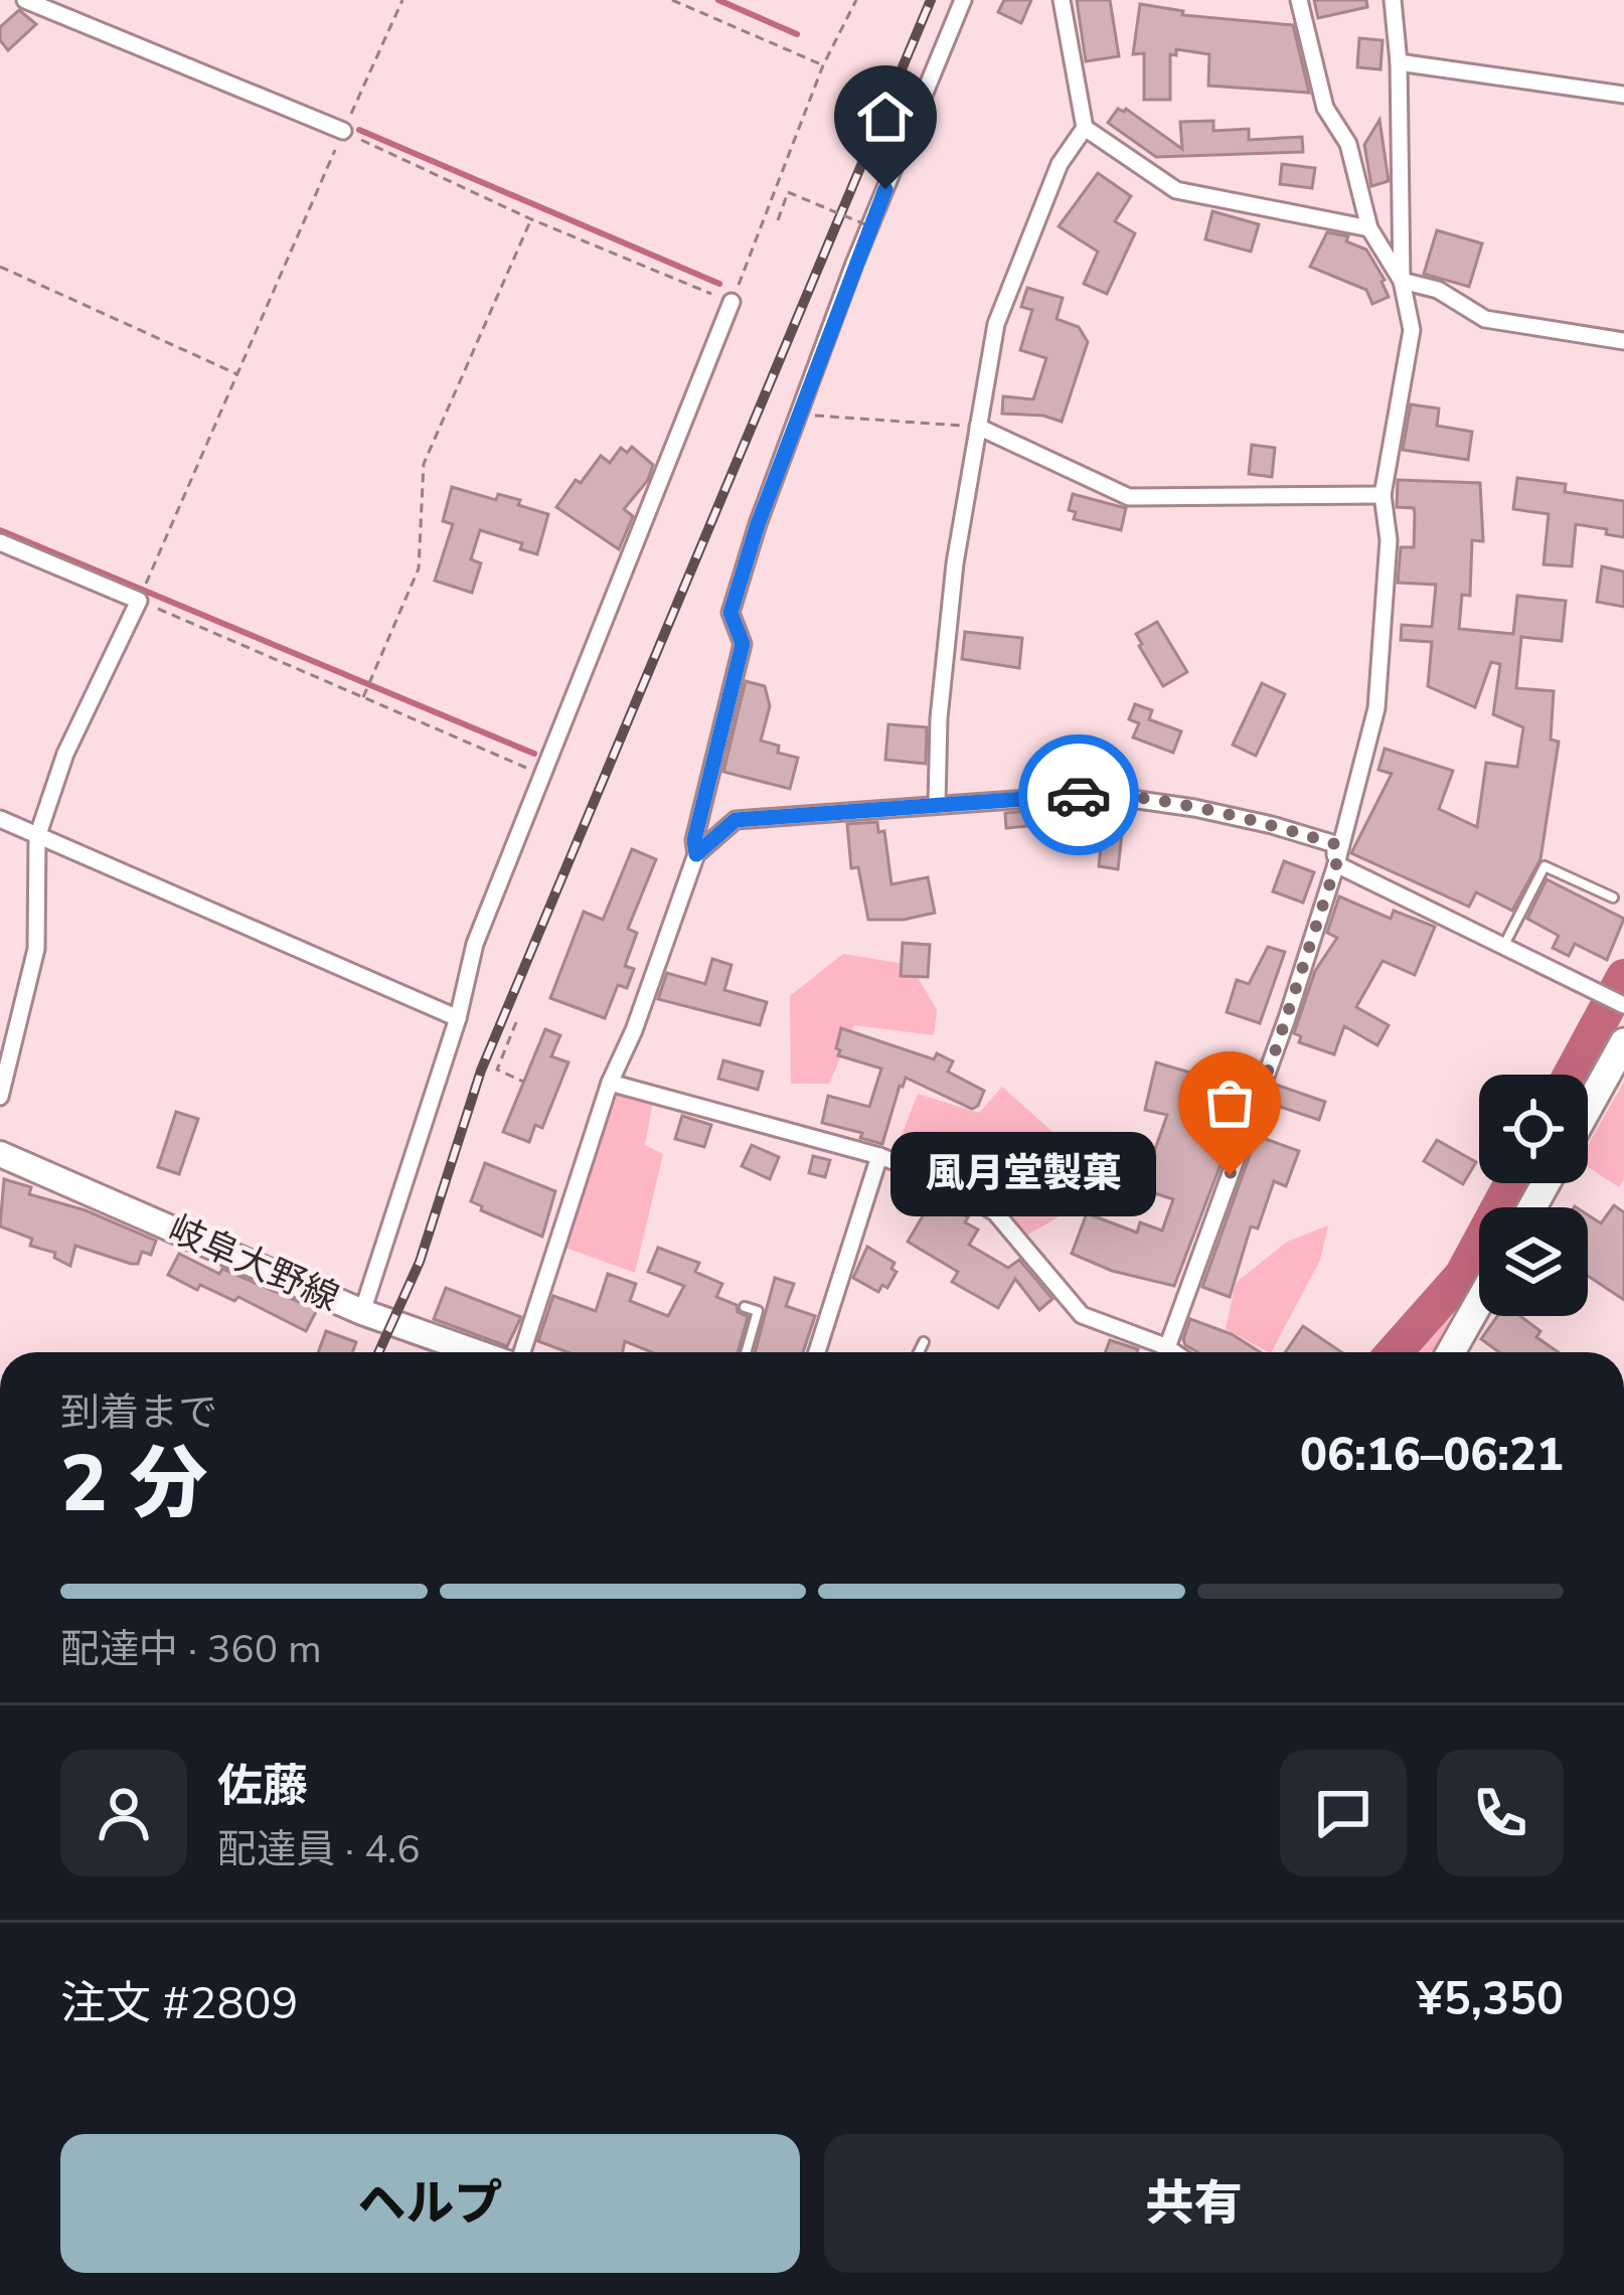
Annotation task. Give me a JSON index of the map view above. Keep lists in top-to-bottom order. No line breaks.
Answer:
{"streets":{"main road":["岐阜大野線"]},"places":["風月堂製菓"],"page":{"bubble":"風月堂製菓","heading":["2 分","到着まで","06:16–06:21"],"panel":["佐藤","配達員 · 4.6","注文 #2809","¥5,350"],"bar":"配達中 · 360 m","buttons":["ヘルプ","共有"]}}
